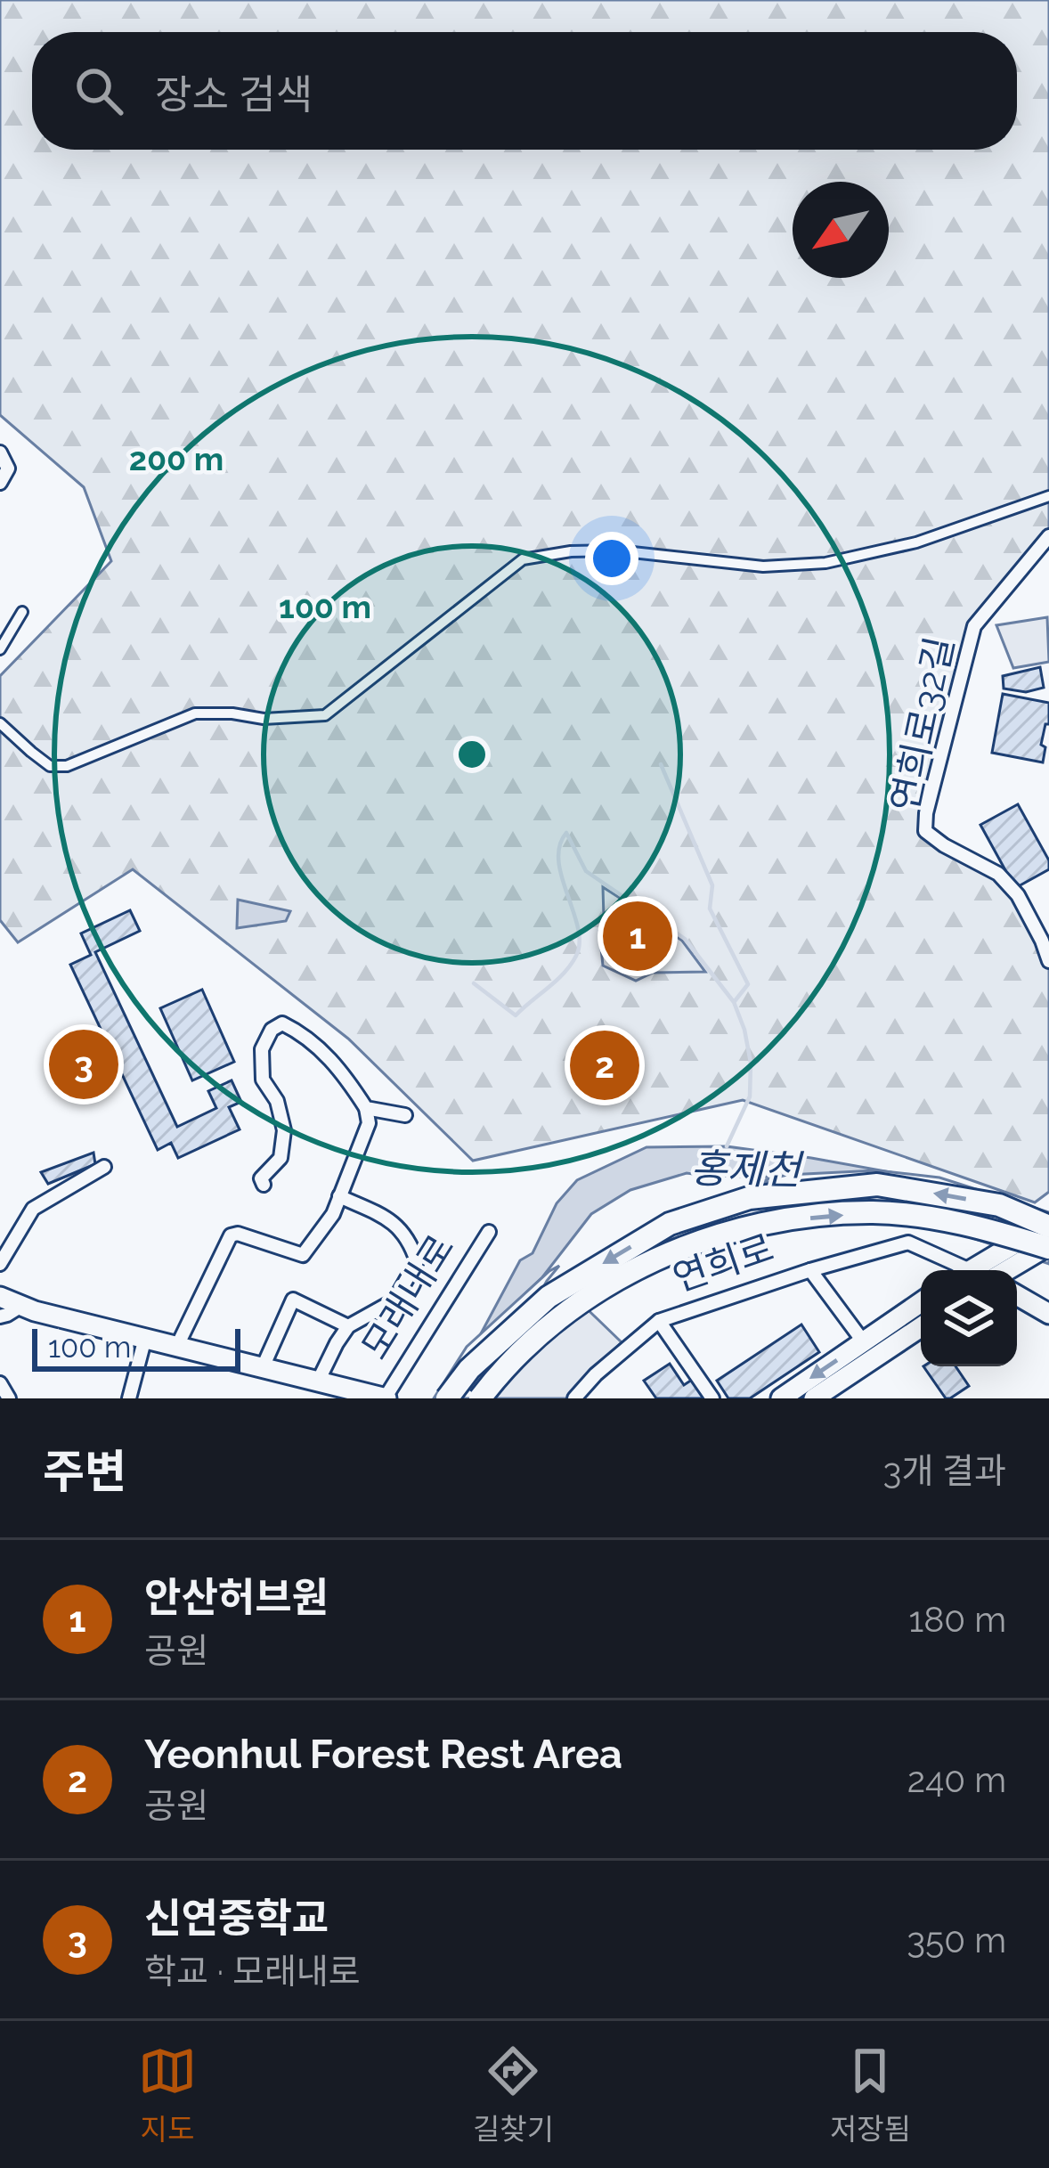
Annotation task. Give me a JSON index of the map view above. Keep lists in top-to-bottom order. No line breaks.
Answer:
{"streets":{"main road":["모래내로"],"street":["연희로32길","연희로"]},"water":["홍제천"],"scale_bar":"100 m","north":"bottom left","page":{"search":"장소 검색","pins":["1","3","2"],"scale":"100 m","heading":["주변","3개 결과"],"list":[{"mark":"1","name":"안산허브원","note":"공원","value":"180 m"},{"mark":"2","name":"Yeonhul Forest Rest Area","note":"공원","value":"240 m"},{"mark":"3","name":"신연중학교","note":"학교 · 모래내로","value":"350 m"}],"nav":["지도","길찾기","저장됨"]},"rings":["200 m","100 m"]}
